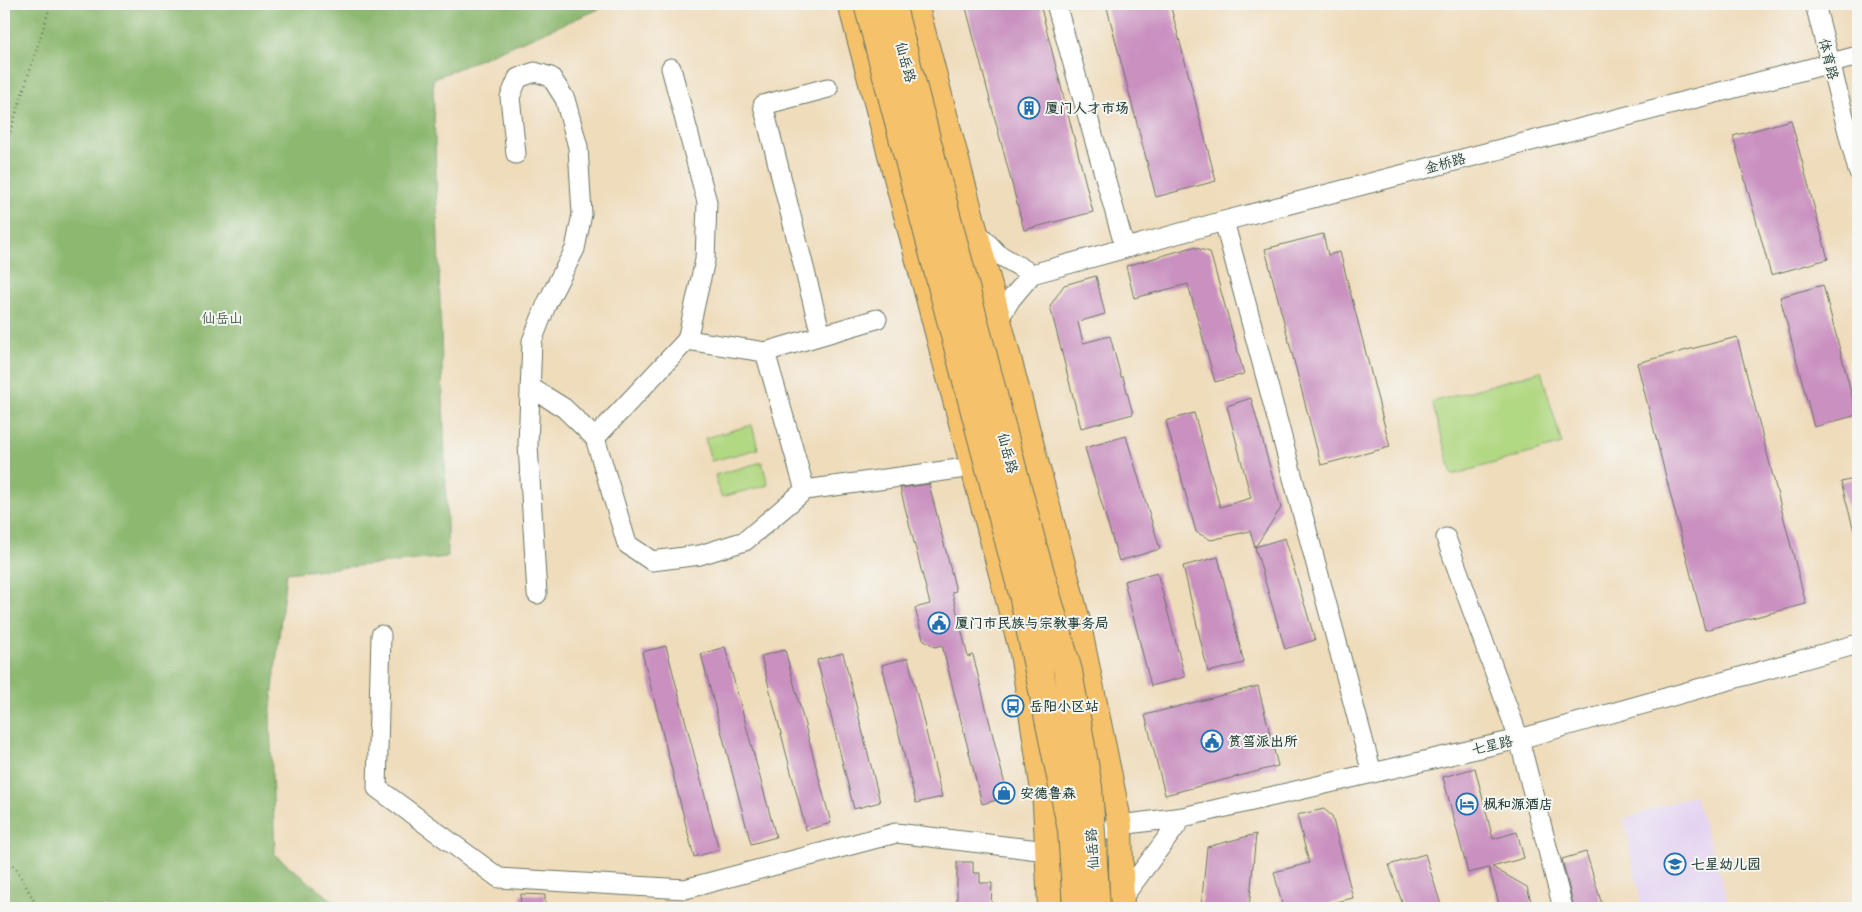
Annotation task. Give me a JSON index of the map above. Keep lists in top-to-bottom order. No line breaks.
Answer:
{"streets":{"highway":["仙岳路"],"street":["体育路","金桥路","七星路"]},"crossings":[["体育路","金桥路"]],"parks":["仙岳山"],"places":{"building":["厦门人才市场"],"public building":["厦门市民族与宗教事务局","筼筜派出所"],"bus stop":["岳阳小区站"],"shop":["安德鲁森"],"hotel":["枫和源酒店"],"school or university":["七星幼儿园"]}}
